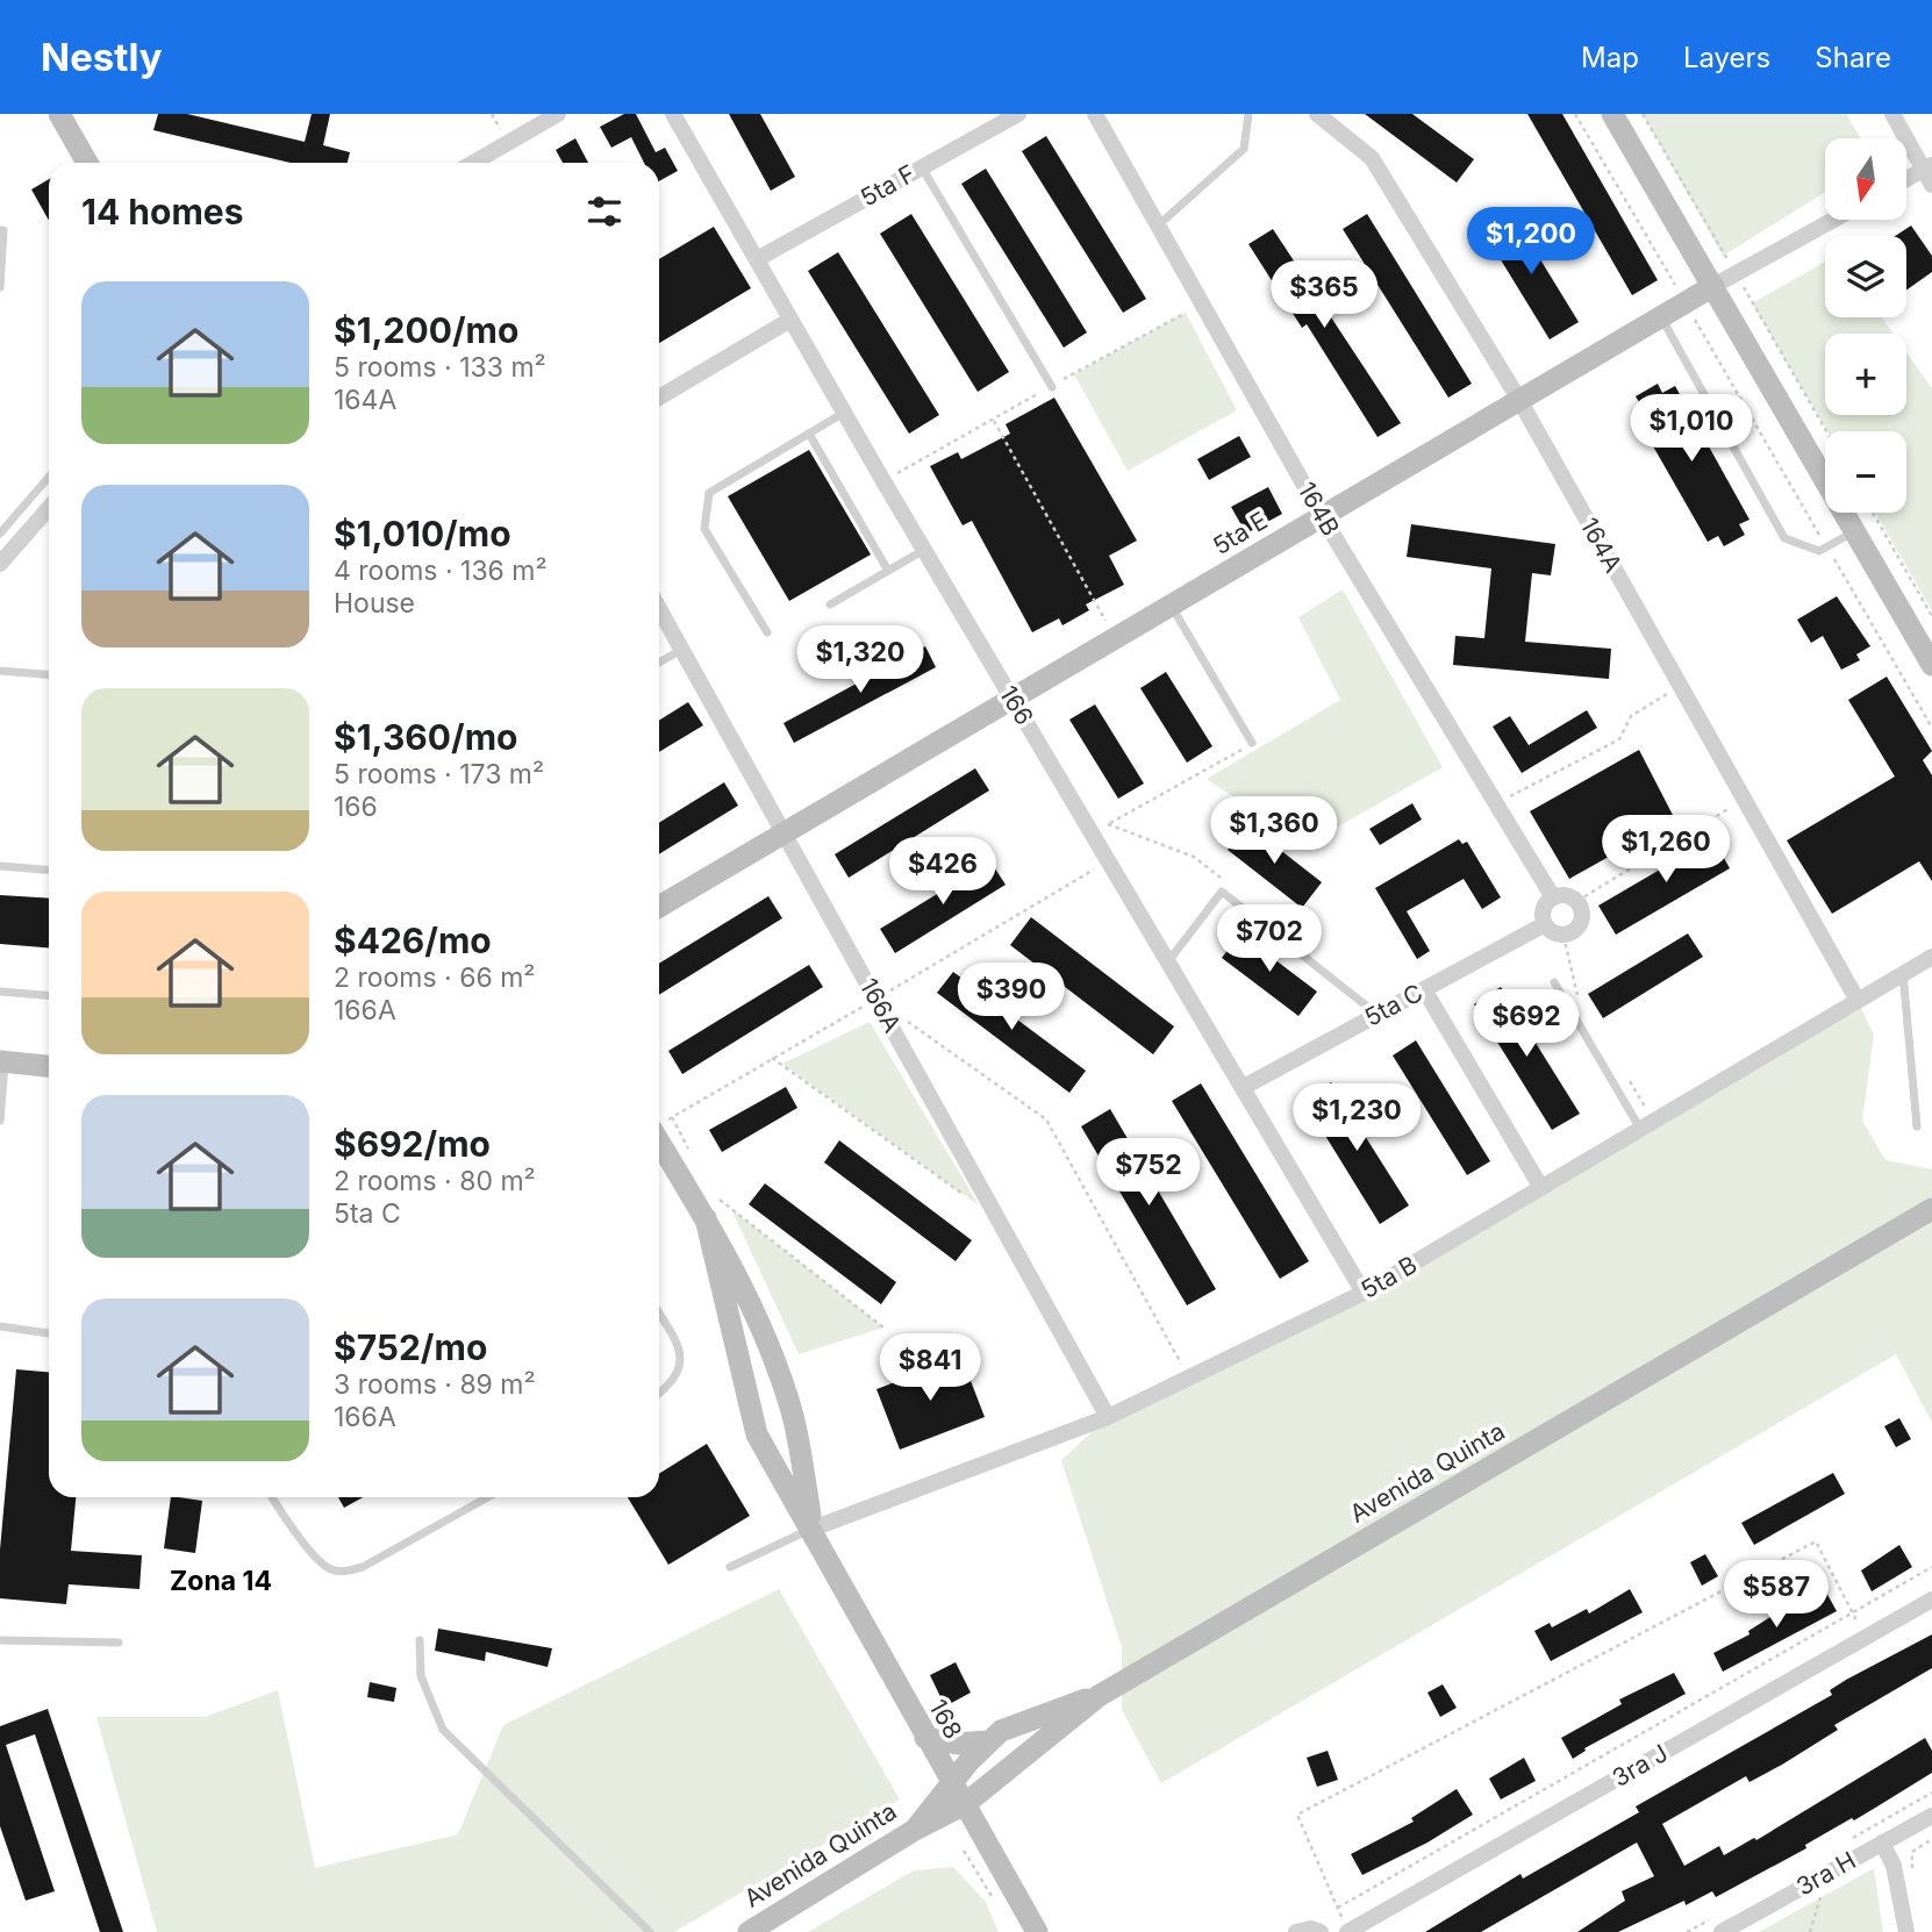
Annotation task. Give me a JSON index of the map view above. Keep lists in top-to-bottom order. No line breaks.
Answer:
{"streets":{"main road":["5ta E","Avenida Quinta","168"],"street":["5ta F","164B","164A","166","166A","5ta C","5ta B","3ra J","3ra H"]},"crossings":[["5ta F","166"],["164B","5ta E"],["164B","5ta C"],["5ta E","164A"],["5ta E","166"],["5ta E","166A"],["164A","5ta B"],["166","5ta C"],["166","5ta B"],["166A","5ta B"],["5ta B","168"],["Avenida Quinta","168"]],"districts":["Zona 14"],"north":"bottom","page":{"header":"Nestly","nav":["Map","Layers","Share"],"map_buttons":["+","−"],"heading":"14 homes","price":["$1,200","$365","$1,010","$1,320","$1,360","$1,260","$426","$702","$390","$692","$1,230","$752","$841","$587"],"list":[{"name":"$1,200/mo","note":"5 rooms · 133 m² · 164A"},{"name":"$1,010/mo","note":"4 rooms · 136 m² · House"},{"name":"$1,360/mo","note":"5 rooms · 173 m² · 166"},{"name":"$426/mo","note":"2 rooms · 66 m² · 166A"},{"name":"$692/mo","note":"2 rooms · 80 m² · 5ta C"},{"name":"$752/mo","note":"3 rooms · 89 m² · 166A"}]}}
